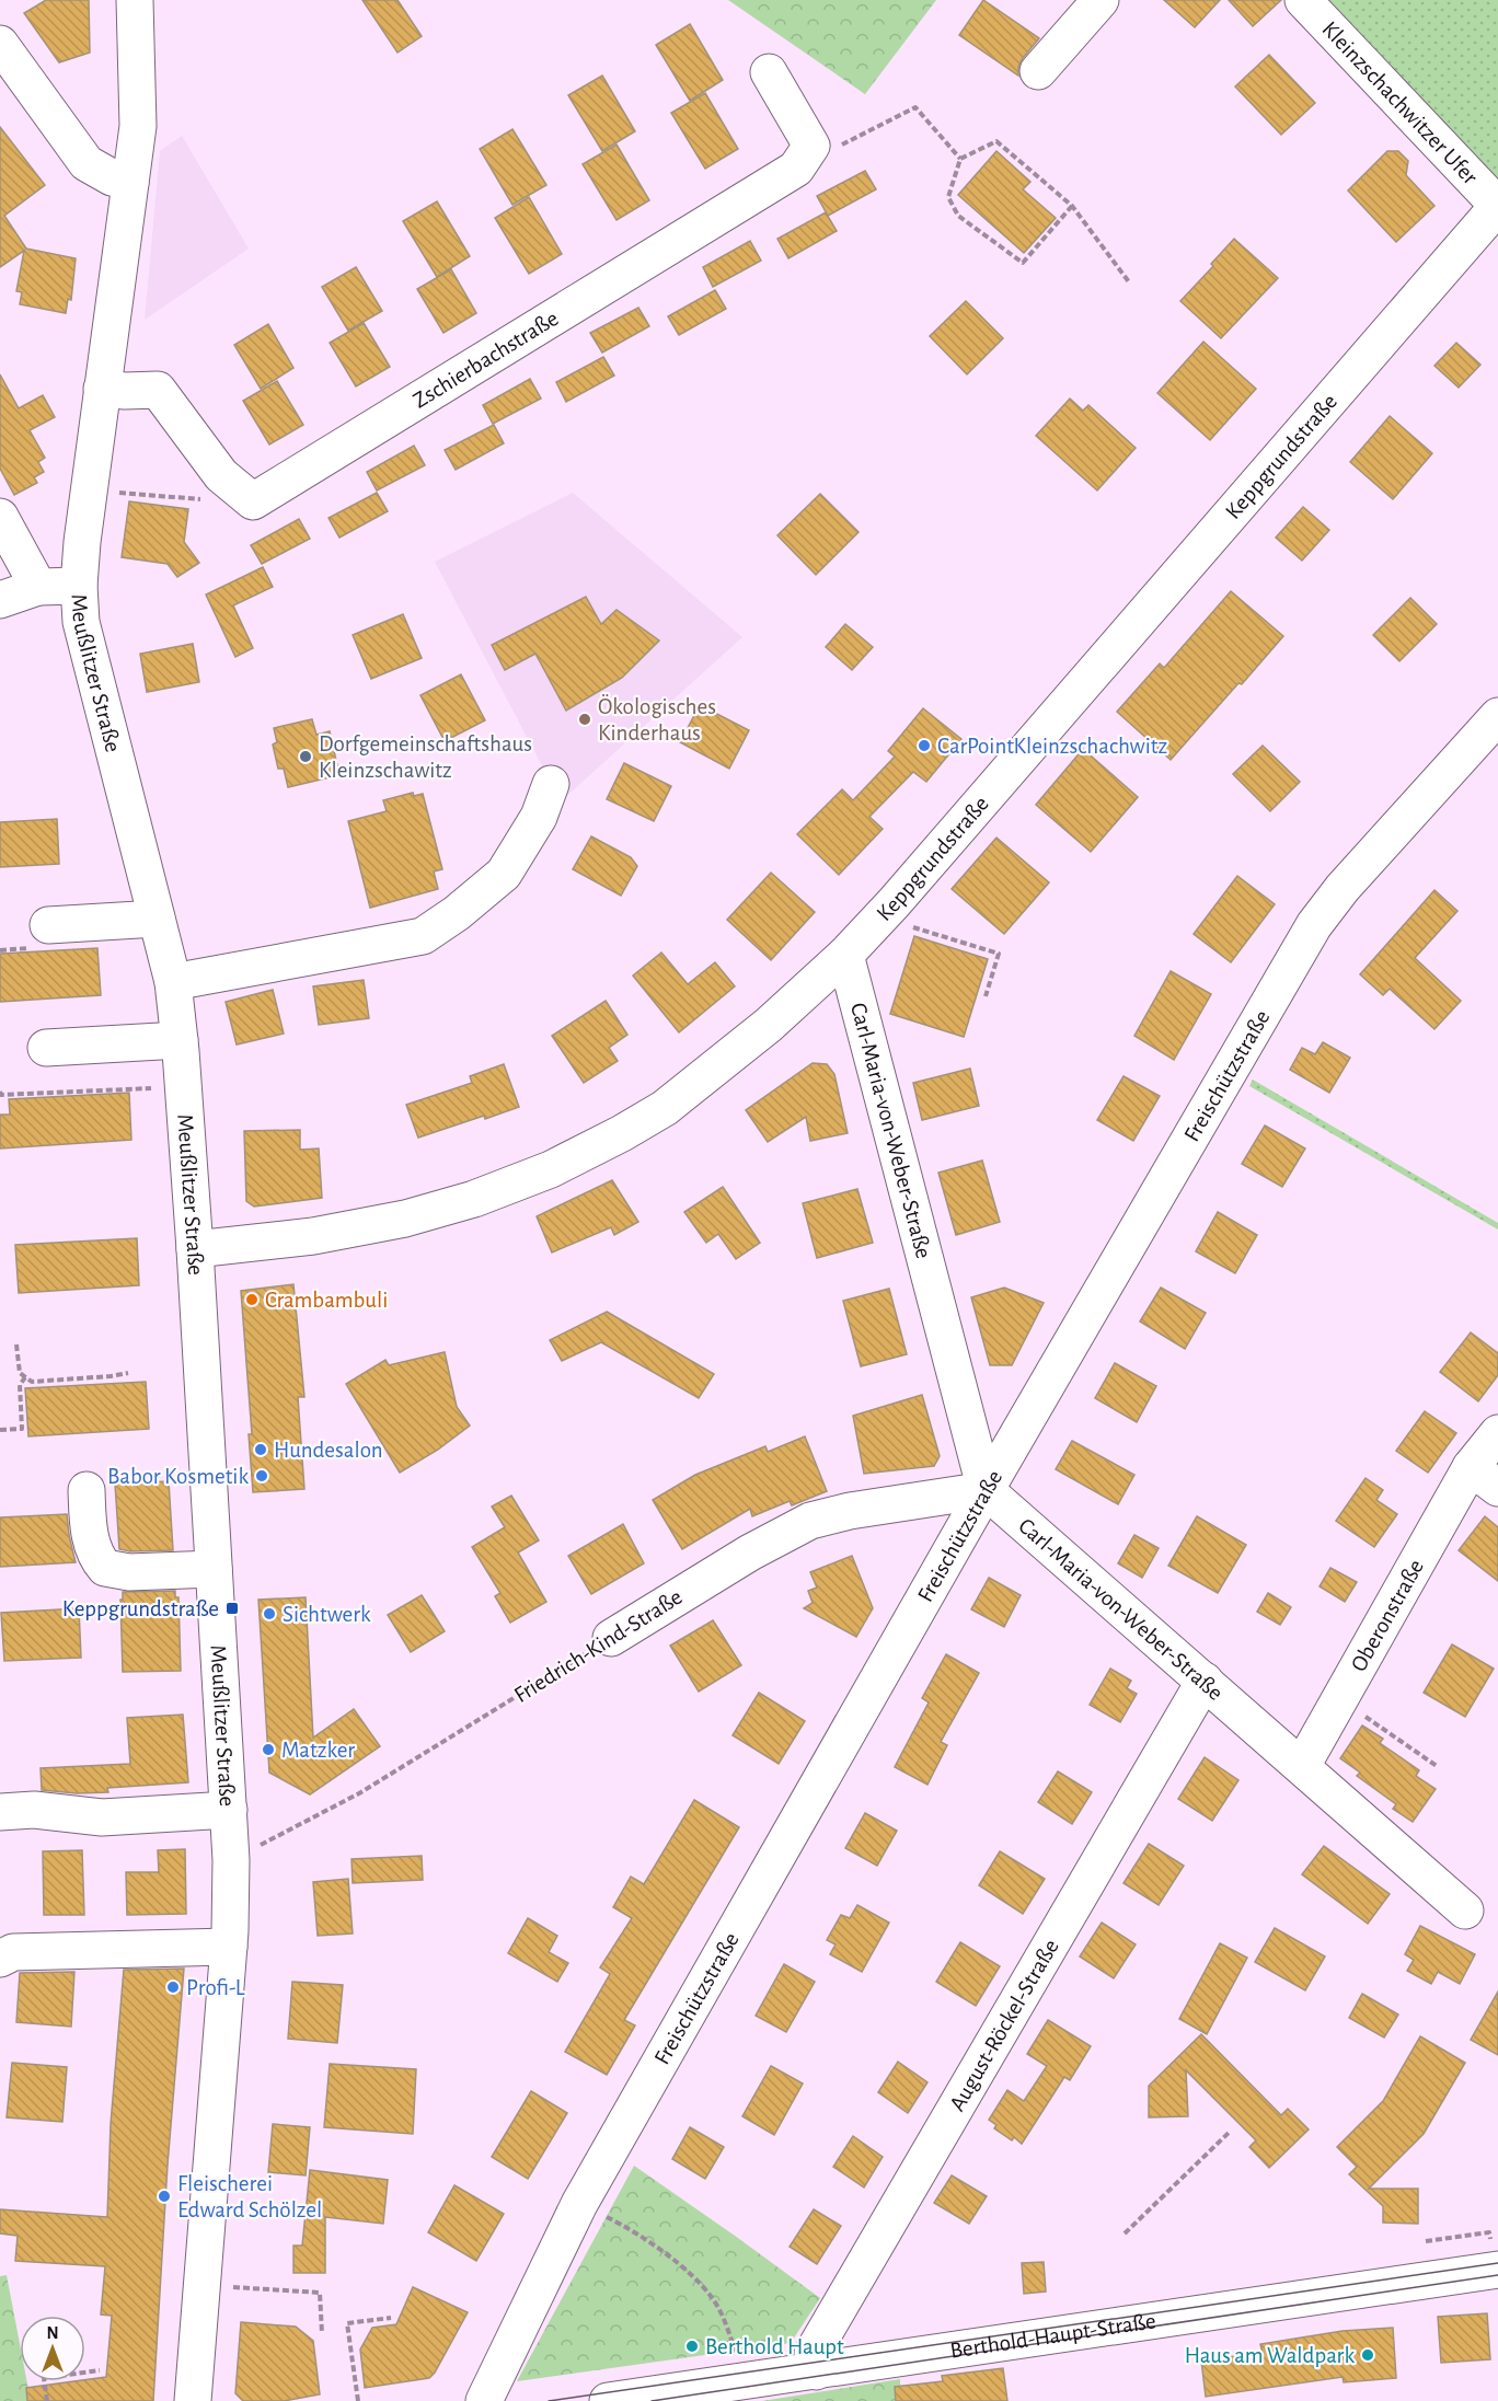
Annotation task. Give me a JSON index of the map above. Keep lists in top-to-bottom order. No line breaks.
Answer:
{"streets":{"street":["Kleinzschachwitzer Ufer","Zschierbachstraße","Keppgrundstraße","Meußlitzer Straße","Freischützstraße","Carl-Maria-von-Weber-Straße","Oberonstraße","Friedrich-Kind-Straße","August-Röckel-Straße","Berthold-Haupt-Straße"]},"crossings":[["Kleinzschachwitzer Ufer","Keppgrundstraße"],["Keppgrundstraße","Meußlitzer Straße"],["Keppgrundstraße","Carl-Maria-von-Weber-Straße"],["Meußlitzer Straße","Friedrich-Kind-Straße"],["Freischützstraße","Carl-Maria-von-Weber-Straße"],["Freischützstraße","Friedrich-Kind-Straße"],["Carl-Maria-von-Weber-Straße","Oberonstraße"],["Carl-Maria-von-Weber-Straße","Friedrich-Kind-Straße"],["Carl-Maria-von-Weber-Straße","August-Röckel-Straße"],["August-Röckel-Straße","Berthold-Haupt-Straße"]],"places":{"other":["Ökologisches Kinderhaus","CarPointKleinzschachwitz","Dorfgemeinschaftshaus Kleinzschawitz","Crambambuli","Hundesalon","Babor Kosmetik","Sichtwerk","Matzker","Profi-L","Fleischerei Edward Schölzel","Berthold Haupt","Haus am Waldpark"],"transit":["Keppgrundstraße"]},"north":"top"}
